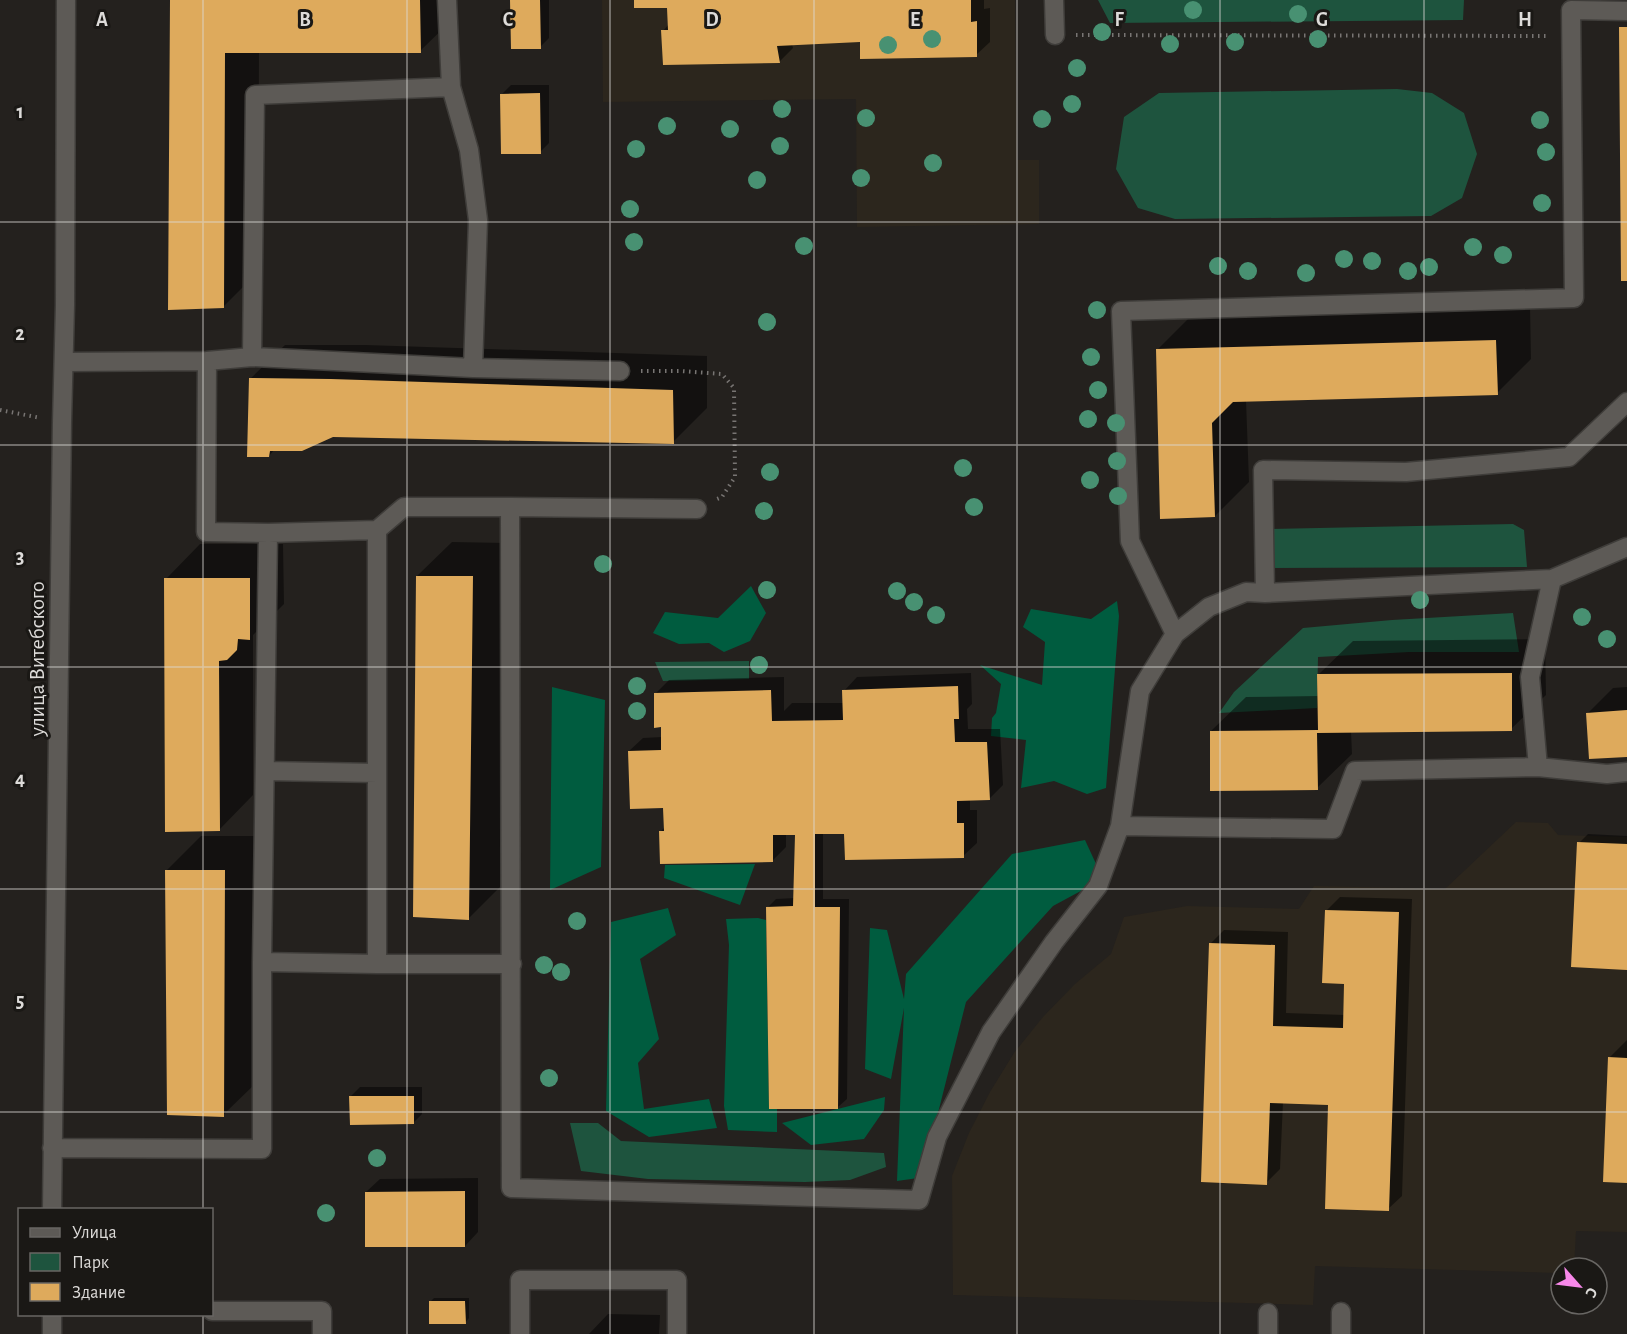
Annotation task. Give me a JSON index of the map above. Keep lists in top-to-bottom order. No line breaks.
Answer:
{"streets":{"street":["улица Витебского"]},"legend":["Улица","Парк","Здание"],"north":"bottom right","grid":{"columns":["A","B","C","D","E","F","G","H"],"rows":["1","2","3","4","5"]}}
